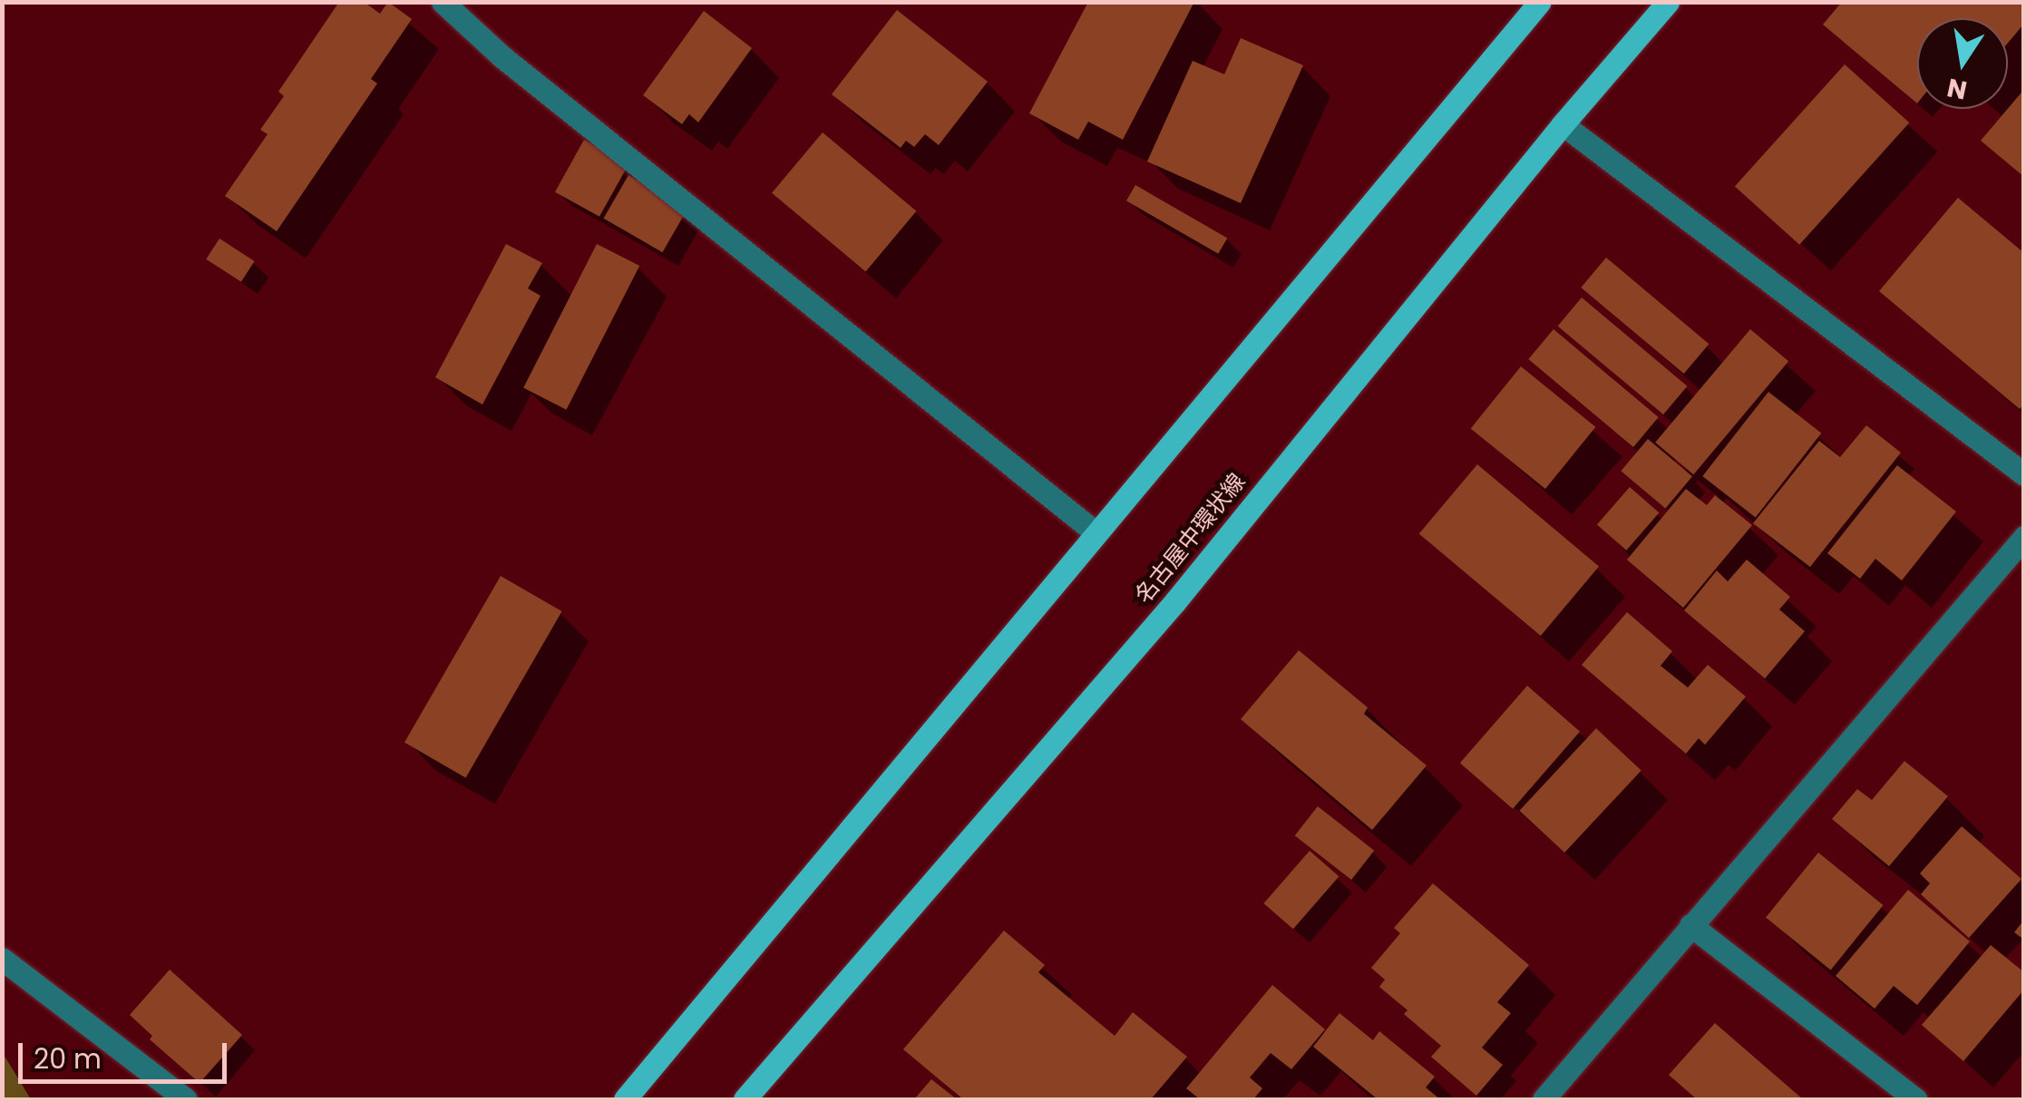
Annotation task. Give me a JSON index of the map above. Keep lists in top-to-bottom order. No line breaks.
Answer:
{"streets":{"main road":["名古屋中環状線"]},"scale_bar":"20 m","north":"bottom"}
